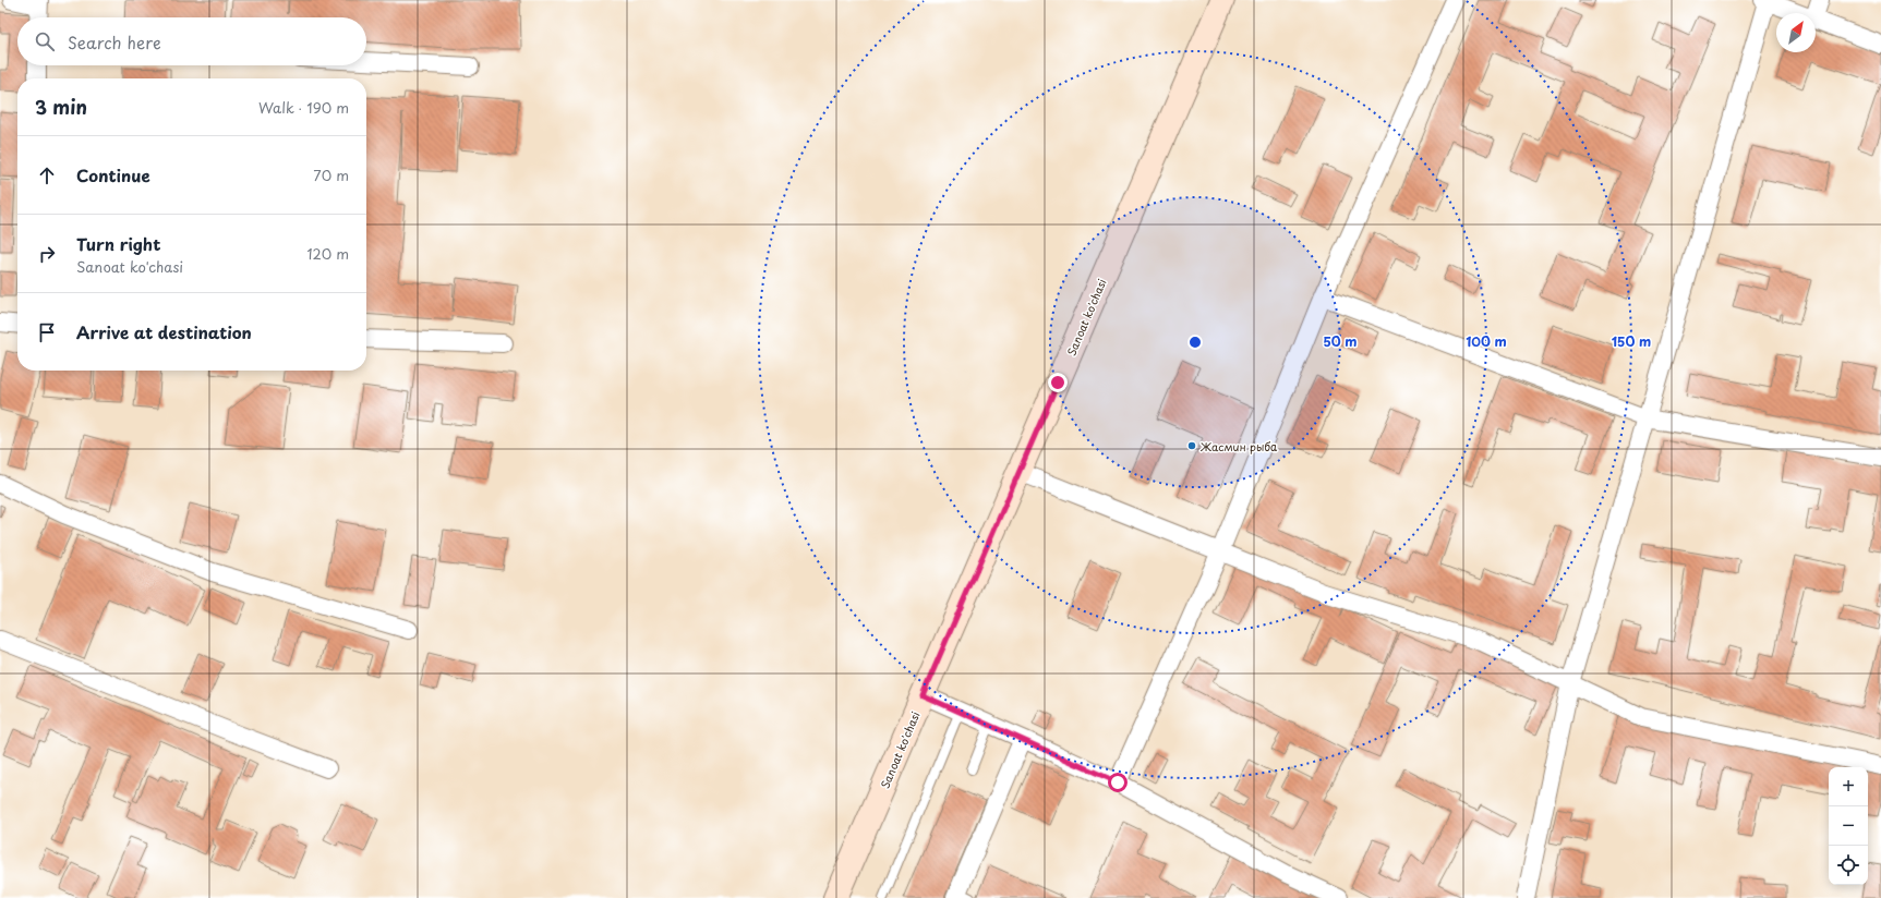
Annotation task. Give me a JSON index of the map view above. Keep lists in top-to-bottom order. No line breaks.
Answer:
{"streets":{"main road":["Sanoat ko'chasi"]},"places":["Жасмин рыба"],"north":"top right","page":{"search":"Search here","heading":["3 min","Walk · 190 m"],"list":[["Continue","70 m"],["Turn right","Sanoat ko'chasi","120 m"],"Arrive at destination"],"map_buttons":["+","−"]},"rings":["50 m","100 m","150 m"]}
